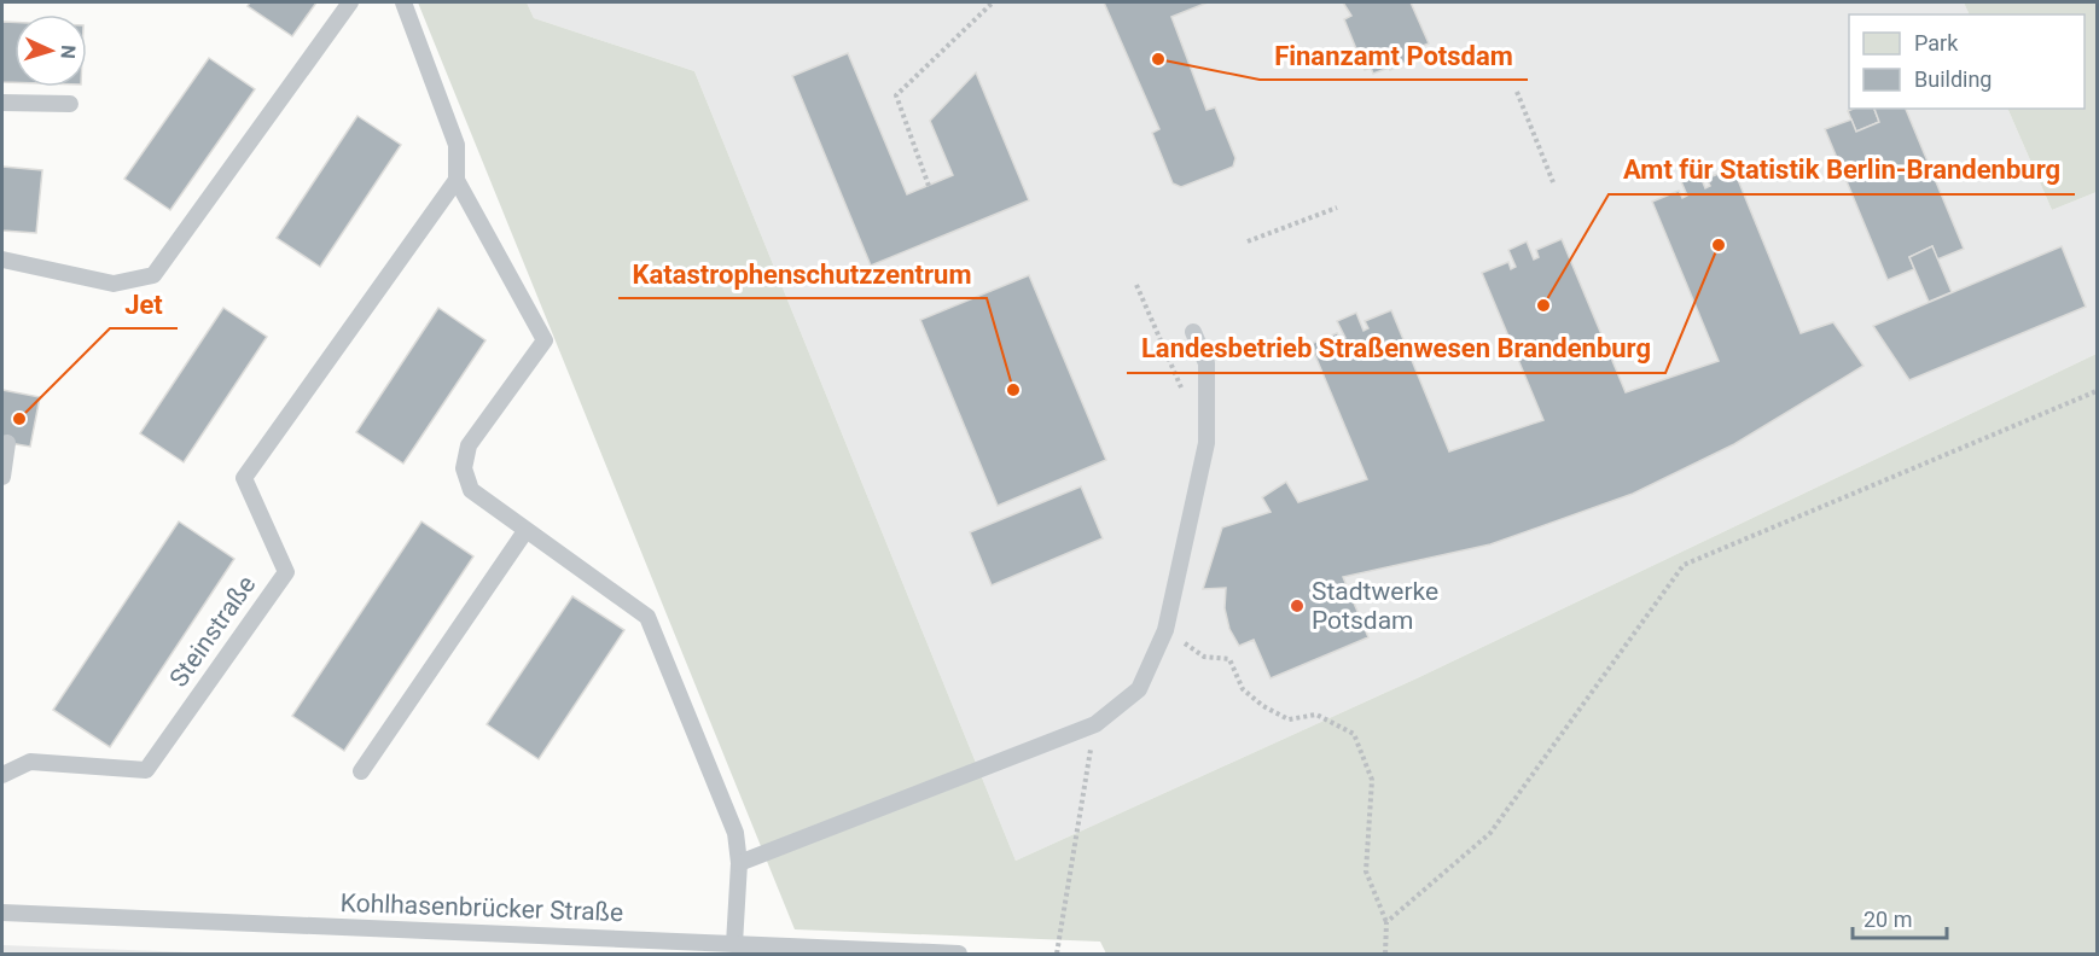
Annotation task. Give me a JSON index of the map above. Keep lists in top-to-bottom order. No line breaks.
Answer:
{"streets":{"lane":["Steinstraße","Kohlhasenbrücker Straße"]},"places":["Finanzamt Potsdam","Landesbetrieb Straßenwesen Brandenburg","Amt für Statistik Berlin-Brandenburg","Katastrophenschutzzentrum","Jet","Stadtwerke Potsdam"],"legend":["Park","Building"],"scale_bar":"20 m","north":"right"}
